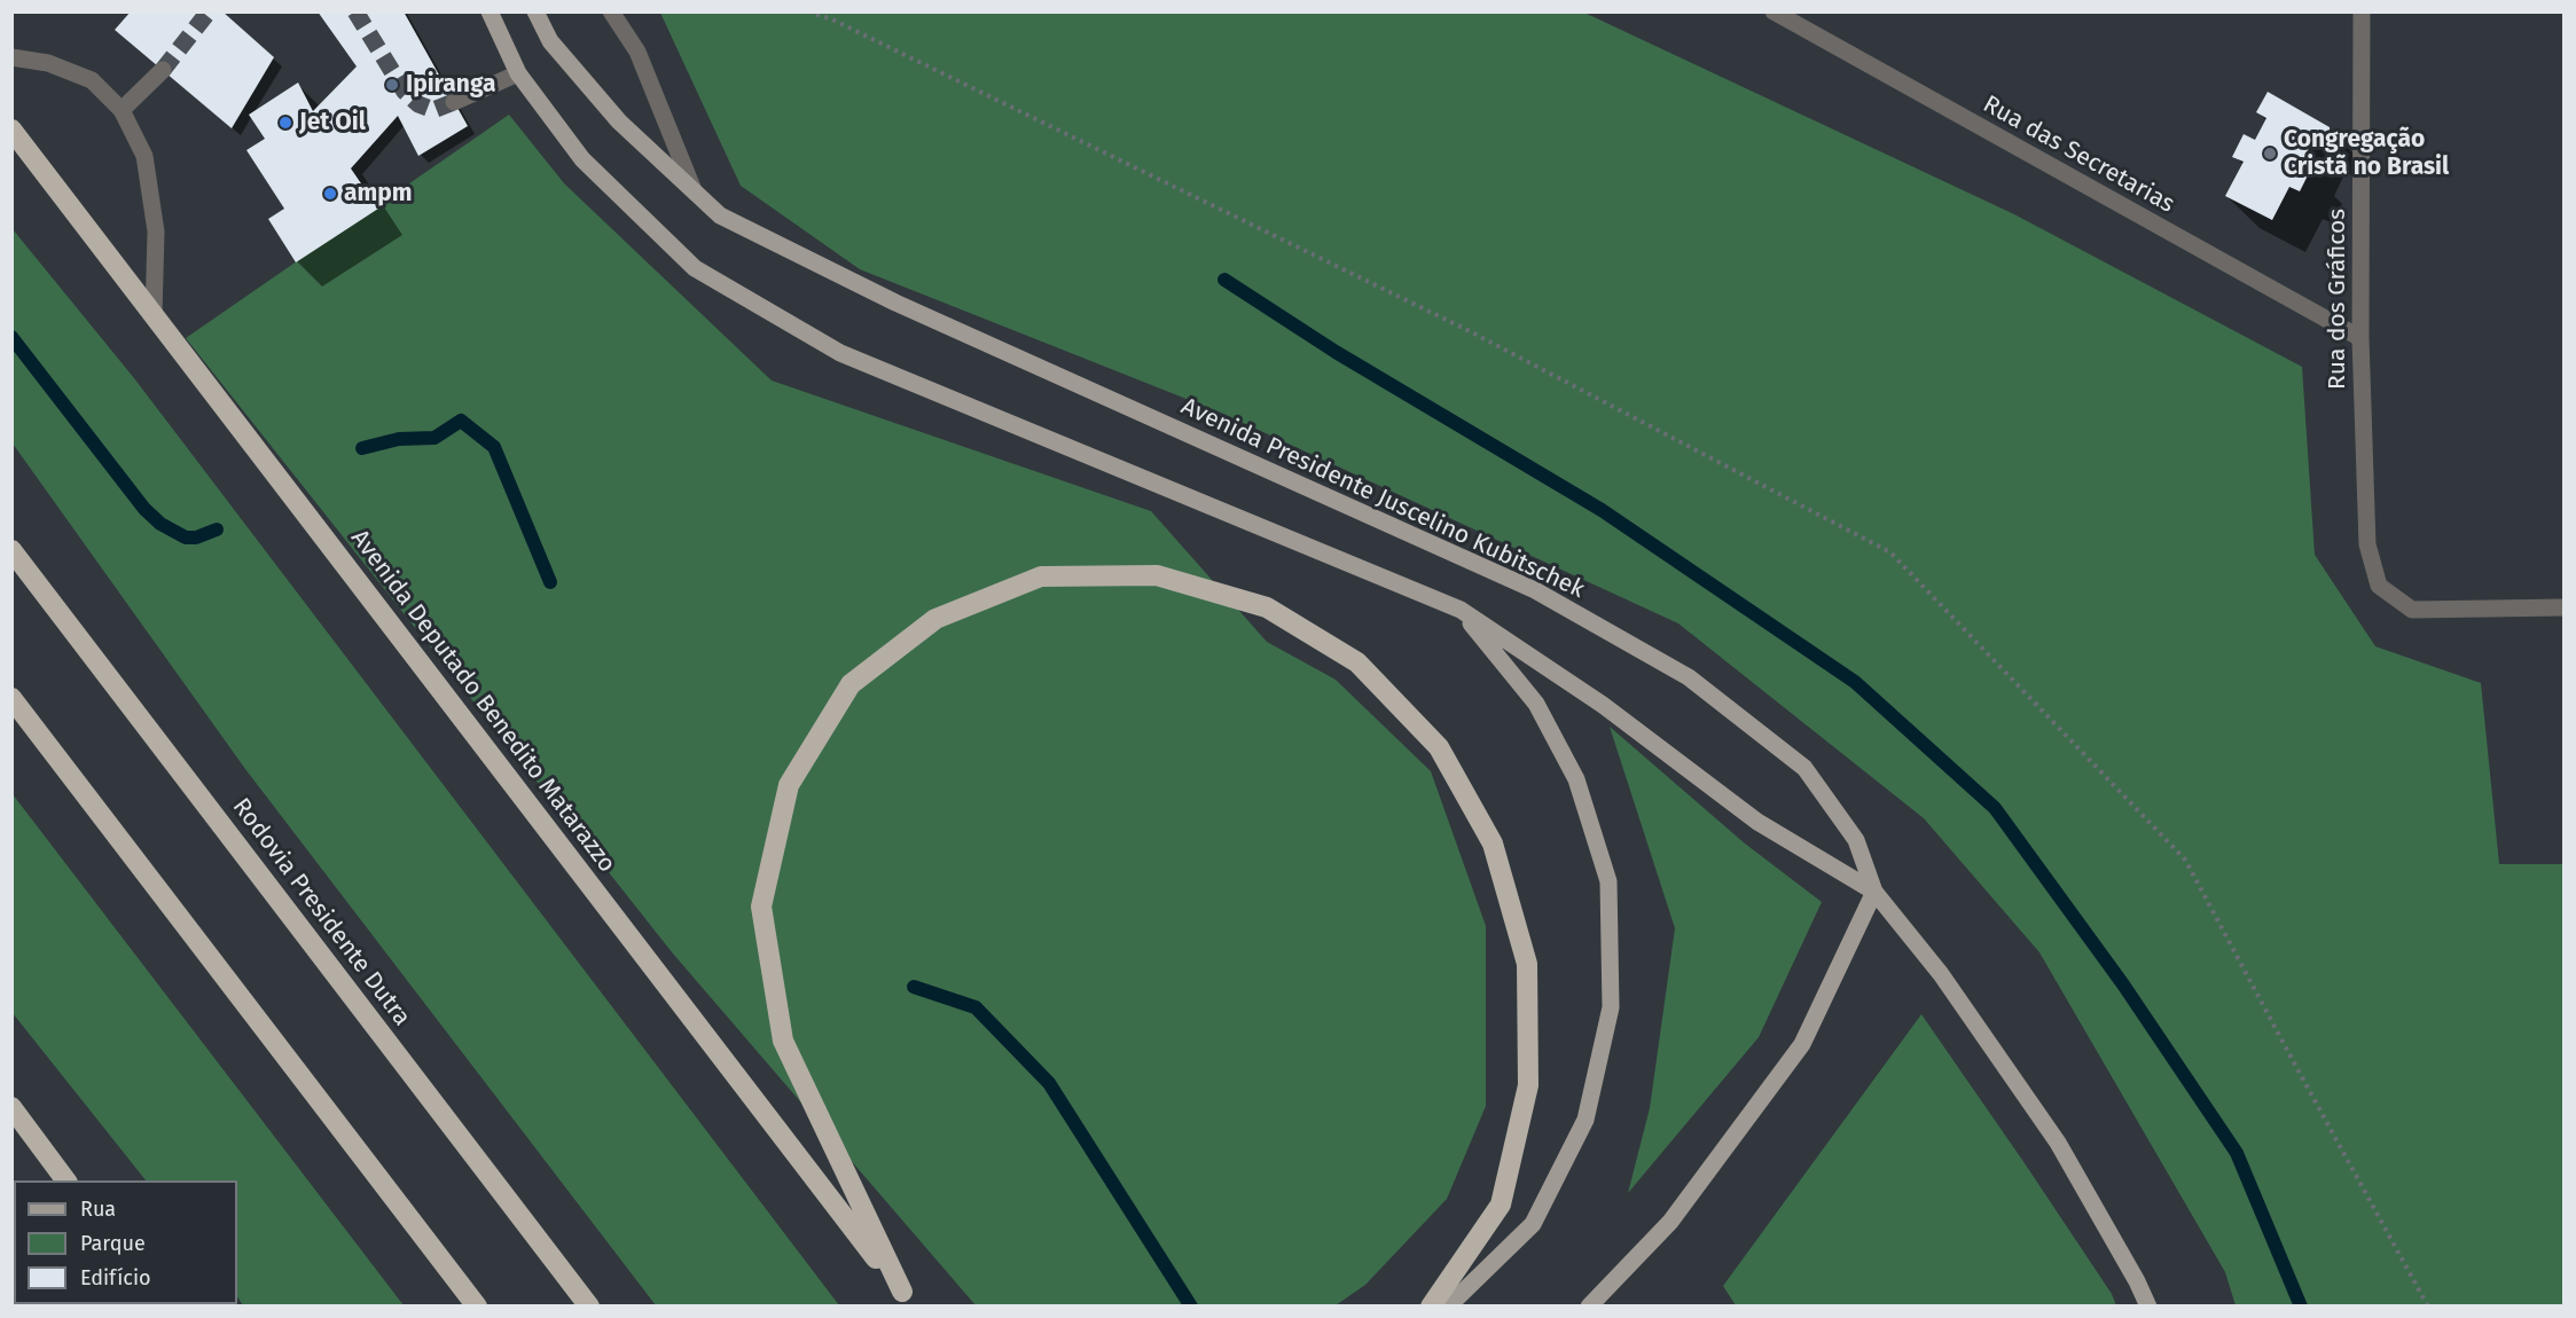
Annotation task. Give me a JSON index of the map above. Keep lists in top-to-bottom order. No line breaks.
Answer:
{"streets":{"highway":["Avenida Deputado Benedito Matarazzo","Rodovia Presidente Dutra"],"main road":["Avenida Presidente Juscelino Kubitschek"],"street":["Rua das Secretarias","Rua dos Gráficos"]},"crossings":[["Rua das Secretarias","Rua dos Gráficos"]],"places":["Ipiranga","Jet Oil","Congregação Cristã no Brasil","ampm"],"legend":["Rua","Parque","Edifício"]}
